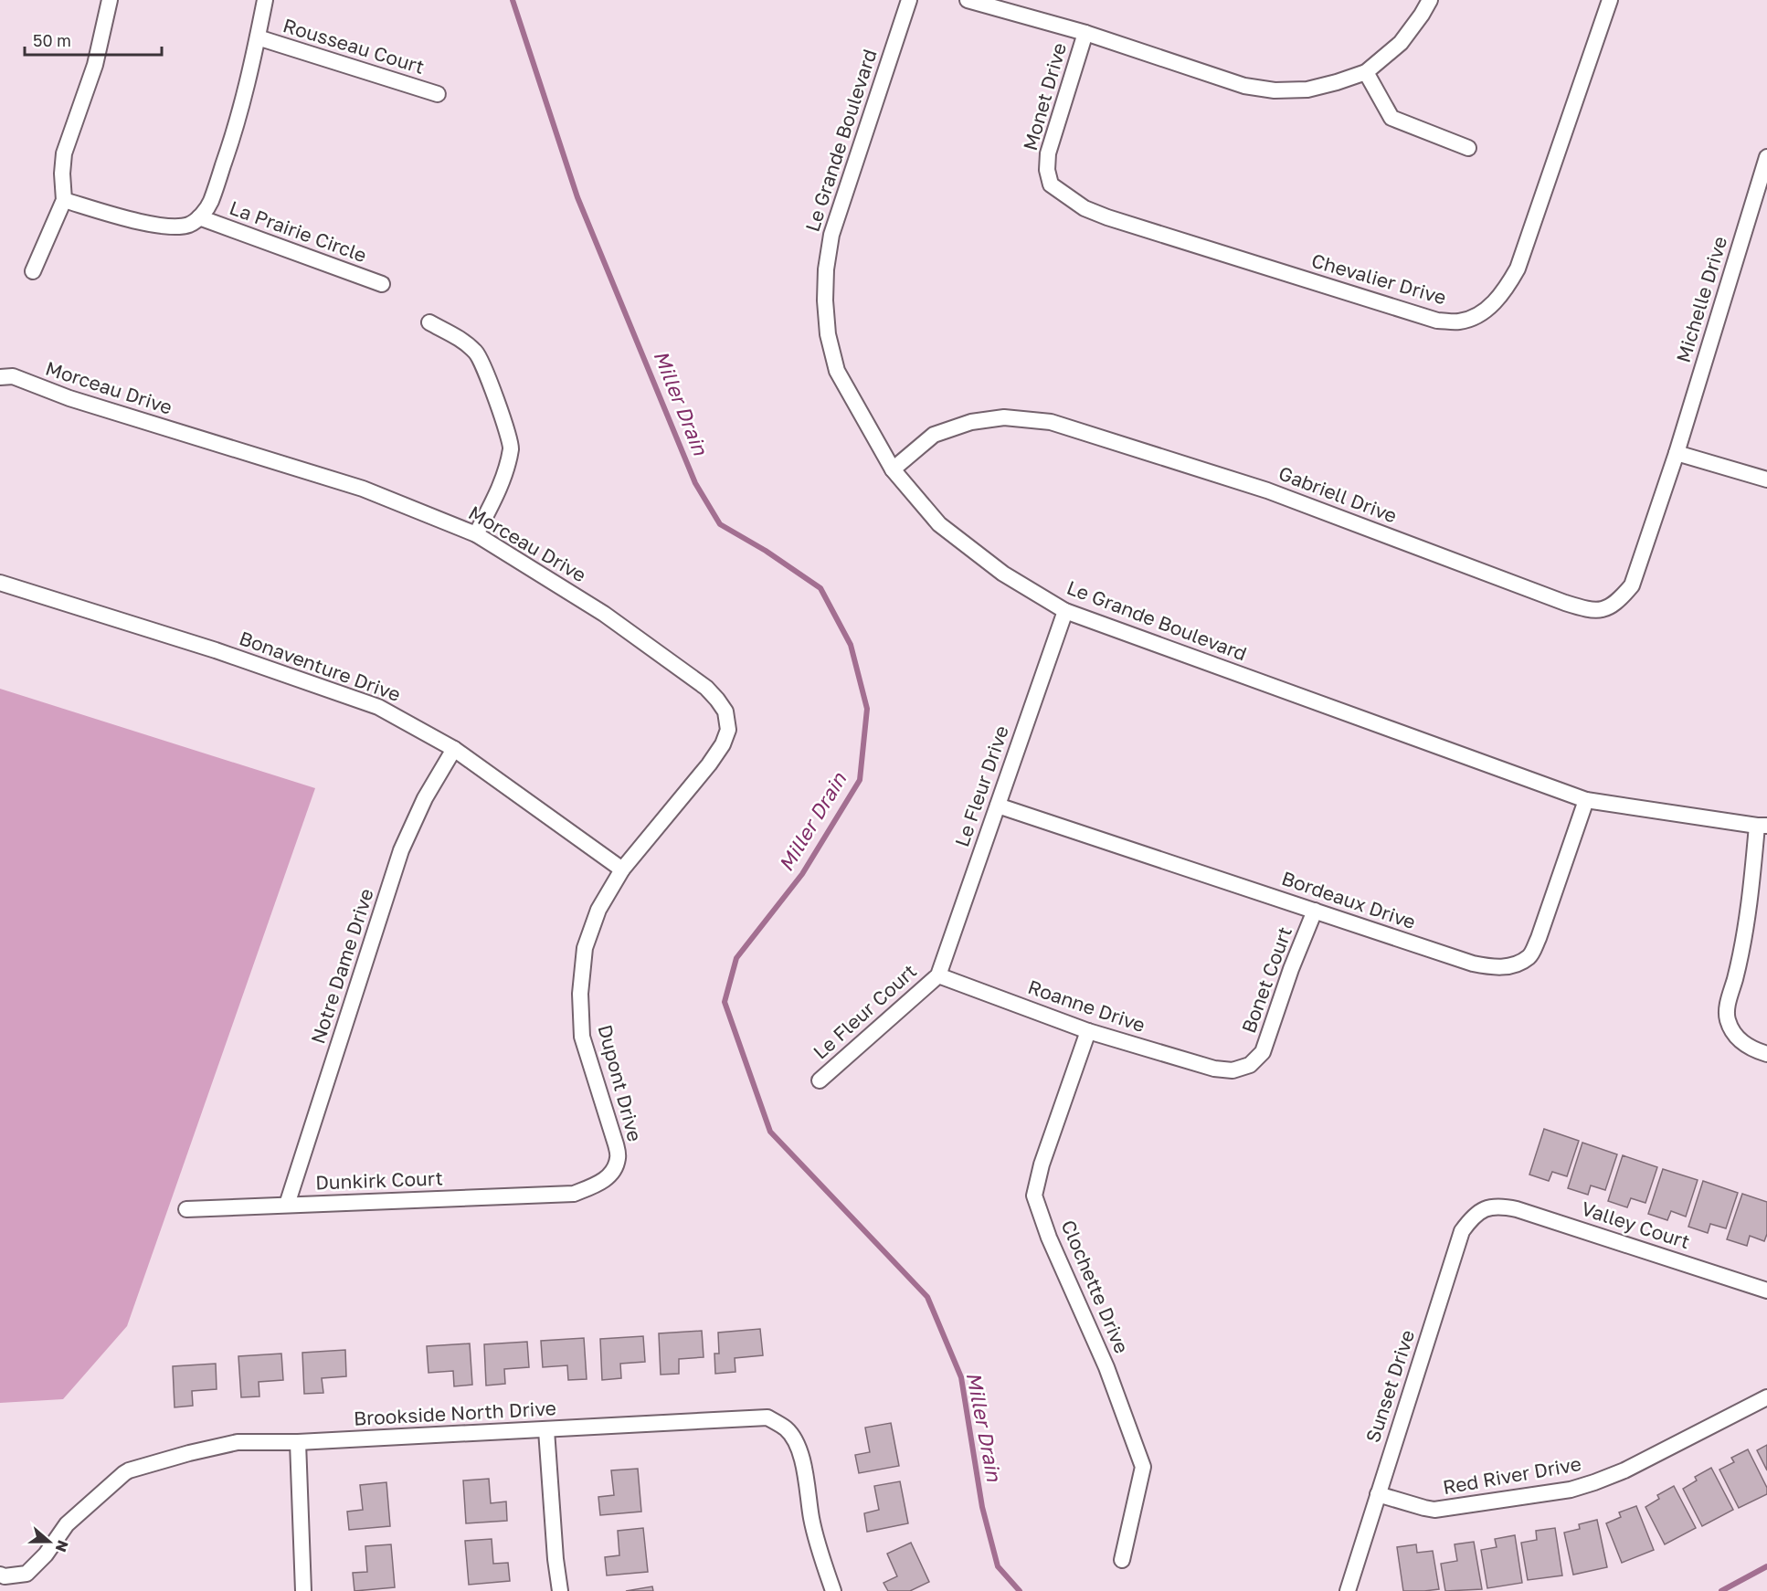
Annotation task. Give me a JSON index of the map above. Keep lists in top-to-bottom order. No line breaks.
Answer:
{"streets":{"street":["Rousseau Court","Monet Drive","Le Grande Boulevard","La Prairie Circle","Chevalier Drive","Michelle Drive","Morceau Drive","Gabriell Drive","Bonaventure Drive","Le Fleur Drive","Bordeaux Drive","Notre Dame Drive","Bonet Court","Roanne Drive","Le Fleur Court","Dupont Drive","Dunkirk Court","Valley Court","Clochette Drive","Sunset Drive","Brookside North Drive","Red River Drive"]},"crossings":[["Monet Drive","Chevalier Drive"],["Le Grande Boulevard","Gabriell Drive"],["Le Grande Boulevard","Le Fleur Drive"],["Le Grande Boulevard","Bordeaux Drive"],["Michelle Drive","Gabriell Drive"],["Morceau Drive","Bonaventure Drive"],["Morceau Drive","Dupont Drive"],["Bonaventure Drive","Notre Dame Drive"],["Bonaventure Drive","Dupont Drive"],["Le Fleur Drive","Bordeaux Drive"],["Le Fleur Drive","Roanne Drive"],["Le Fleur Drive","Le Fleur Court"],["Bordeaux Drive","Bonet Court"],["Notre Dame Drive","Dunkirk Court"],["Bonet Court","Roanne Drive"],["Roanne Drive","Le Fleur Court"],["Roanne Drive","Clochette Drive"],["Dupont Drive","Dunkirk Court"],["Valley Court","Sunset Drive"],["Sunset Drive","Red River Drive"]],"water":["Miller Drain"],"scale_bar":"50 m","north":"right"}
